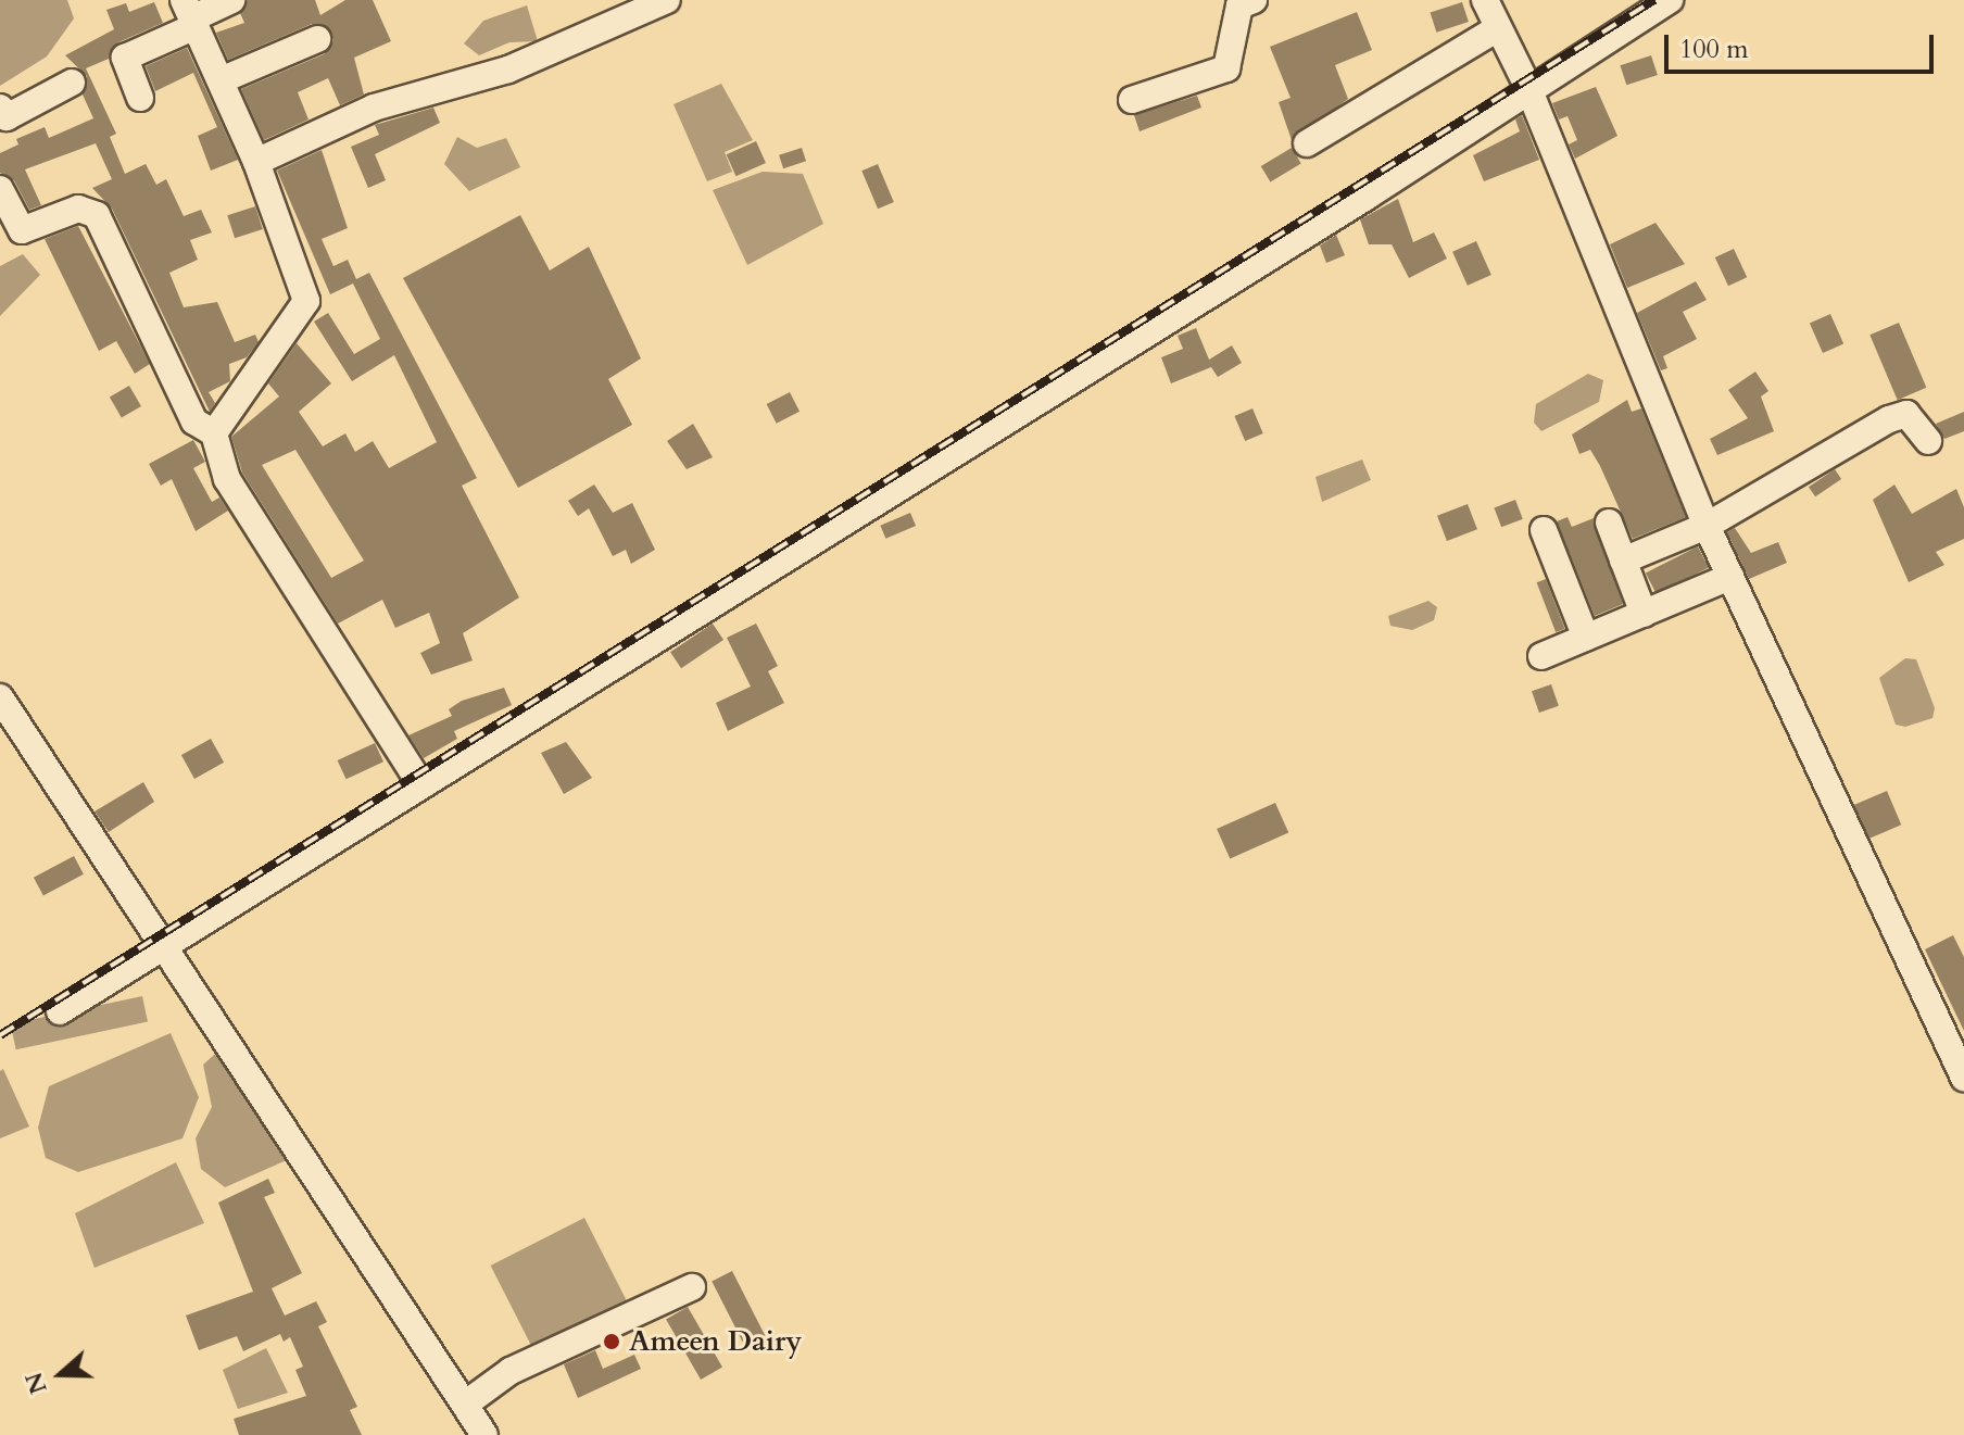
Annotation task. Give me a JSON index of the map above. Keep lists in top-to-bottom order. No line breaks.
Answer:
{"places":["Ameen Dairy"],"scale_bar":"100 m","north":"left"}
